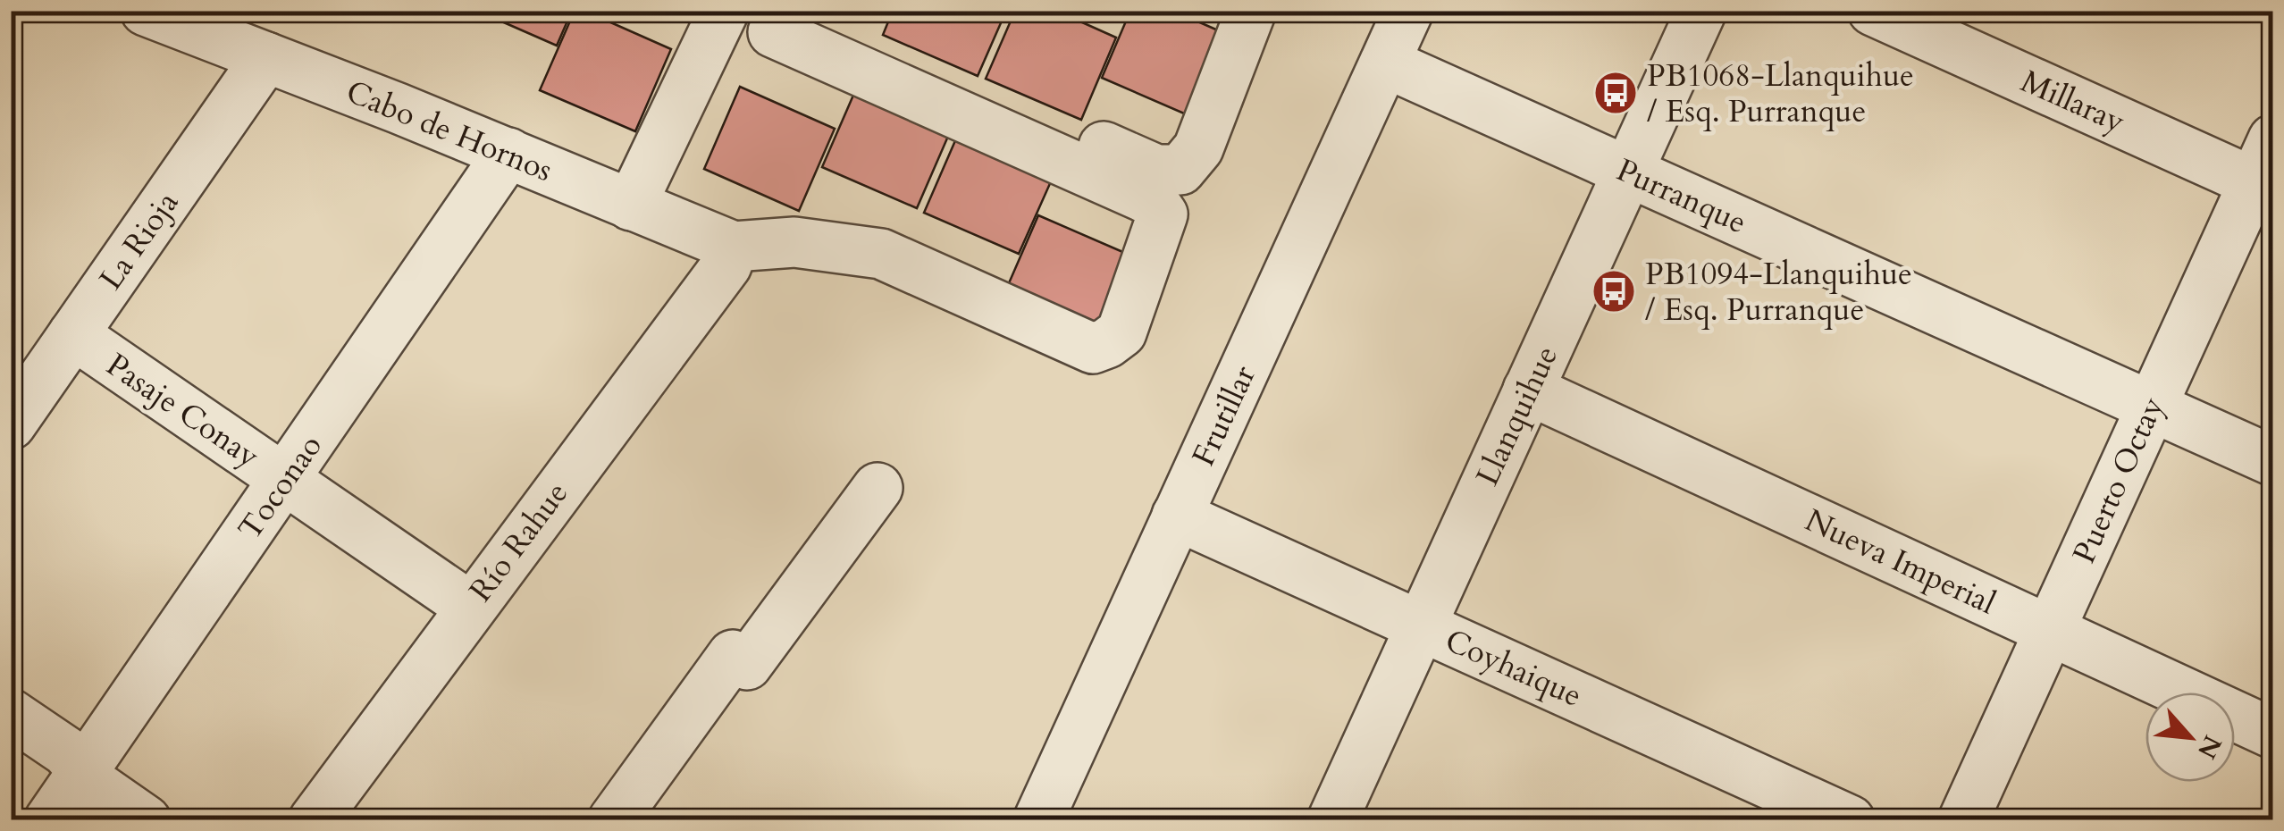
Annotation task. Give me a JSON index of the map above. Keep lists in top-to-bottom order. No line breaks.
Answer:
{"streets":{"street":["Millaray","Cabo de Hornos","Purranque","La Rioja","Pasaje Conay","Frutillar","Llanquihue","Puerto Octay","Toconao","Río Rahue","Nueva Imperial","Coyhaique"]},"crossings":[["Millaray","Puerto Octay"],["Cabo de Hornos","La Rioja"],["Cabo de Hornos","Toconao"],["Cabo de Hornos","Río Rahue"],["Purranque","Frutillar"],["Purranque","Llanquihue"],["Purranque","Puerto Octay"],["La Rioja","Pasaje Conay"],["Pasaje Conay","Toconao"],["Pasaje Conay","Río Rahue"],["Frutillar","Coyhaique"],["Llanquihue","Nueva Imperial"],["Llanquihue","Coyhaique"],["Puerto Octay","Nueva Imperial"]],"places":{"bus stop":["PB1068-Llanquihue / Esq. Purranque","PB1094-Llanquihue / Esq. Purranque"]},"north":"bottom right"}
